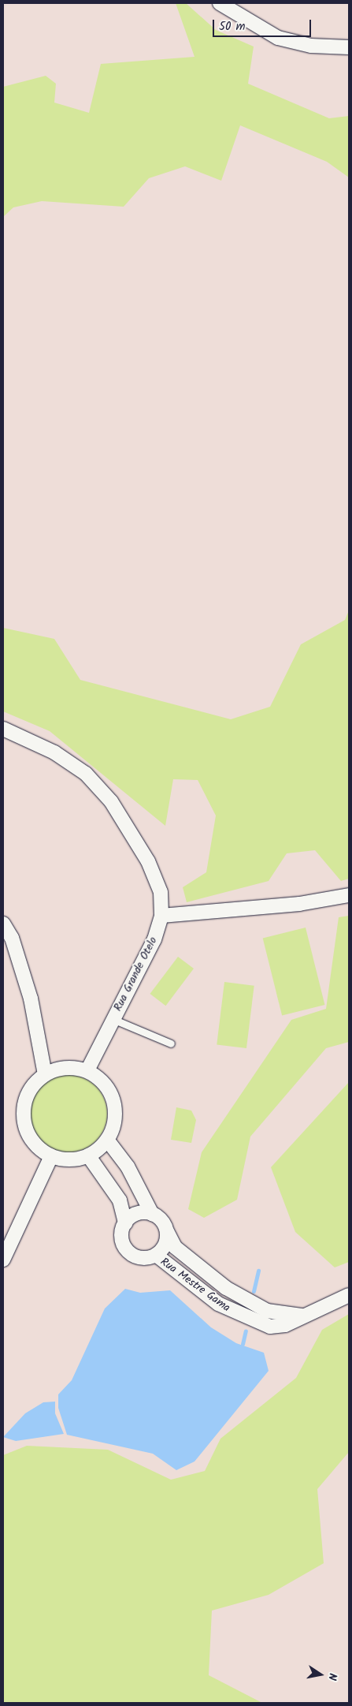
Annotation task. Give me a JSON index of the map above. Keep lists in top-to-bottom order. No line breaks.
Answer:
{"streets":{"street":["Rua Grande Otelo","Rua Mestre Gama"]},"scale_bar":"50 m","north":"right"}
